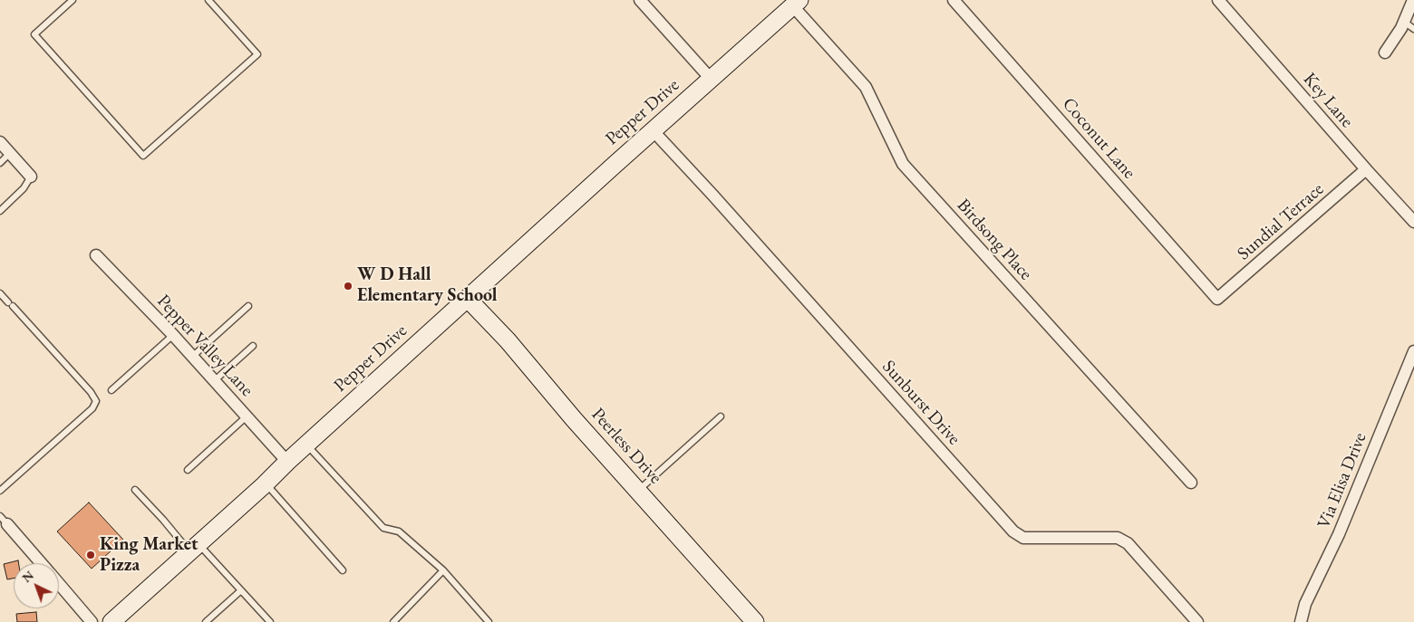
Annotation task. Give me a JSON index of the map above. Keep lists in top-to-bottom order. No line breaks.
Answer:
{"streets":{"street":["Key Lane","Pepper Drive","Coconut Lane","Sundial Terrace","Birdsong Place","Pepper Valley Lane","Sunburst Drive","Peerless Drive","Via Elisa Drive"]},"crossings":[["Key Lane","Sundial Terrace"],["Pepper Drive","Birdsong Place"],["Pepper Drive","Pepper Valley Lane"],["Pepper Drive","Sunburst Drive"],["Pepper Drive","Peerless Drive"],["Coconut Lane","Sundial Terrace"]],"places":["W D Hall Elementary School","King Market Pizza"],"north":"top left"}
